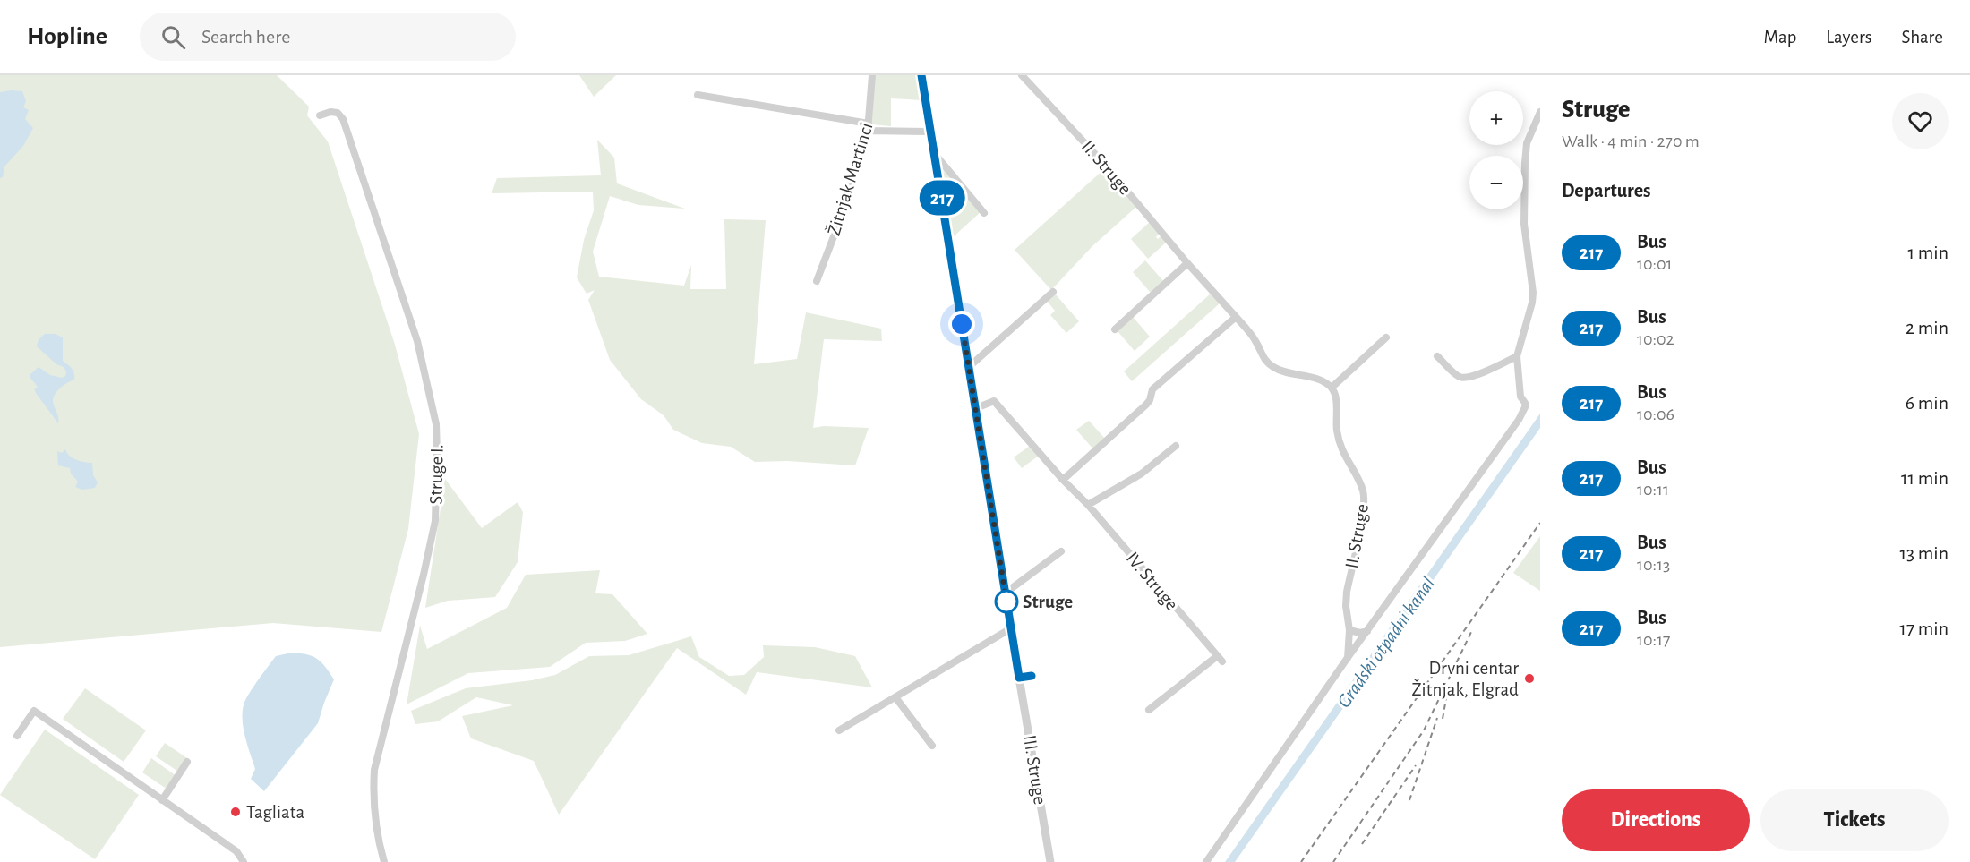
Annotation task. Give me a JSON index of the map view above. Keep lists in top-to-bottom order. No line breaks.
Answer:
{"streets":{"street":["II. Struge","Žitnjak Martinci","Struge I.","IV. Struge","III. Struge"]},"water":["Gradski otpadni kanal"],"places":["Struge","Drvni centar Žitnjak, Elgrad","Tagliata"],"lines":["bus line 217"],"page":{"header":"Hopline","search":"Search here","nav":["Map","Layers","Share"],"on_map":"217","heading":[["Struge","Walk · 4 min · 270 m"],"Departures"],"map_buttons":["+","−"],"list":[{"mark":"217","name":"Bus","note":"10:01","value":"1 min"},{"mark":"217","name":"Bus","note":"10:02","value":"2 min"},{"mark":"217","name":"Bus","note":"10:06","value":"6 min"},{"mark":"217","name":"Bus","note":"10:11","value":"11 min"},{"mark":"217","name":"Bus","note":"10:13","value":"13 min"},{"mark":"217","name":"Bus","note":"10:17","value":"17 min"}],"buttons":["Directions","Tickets"]}}
